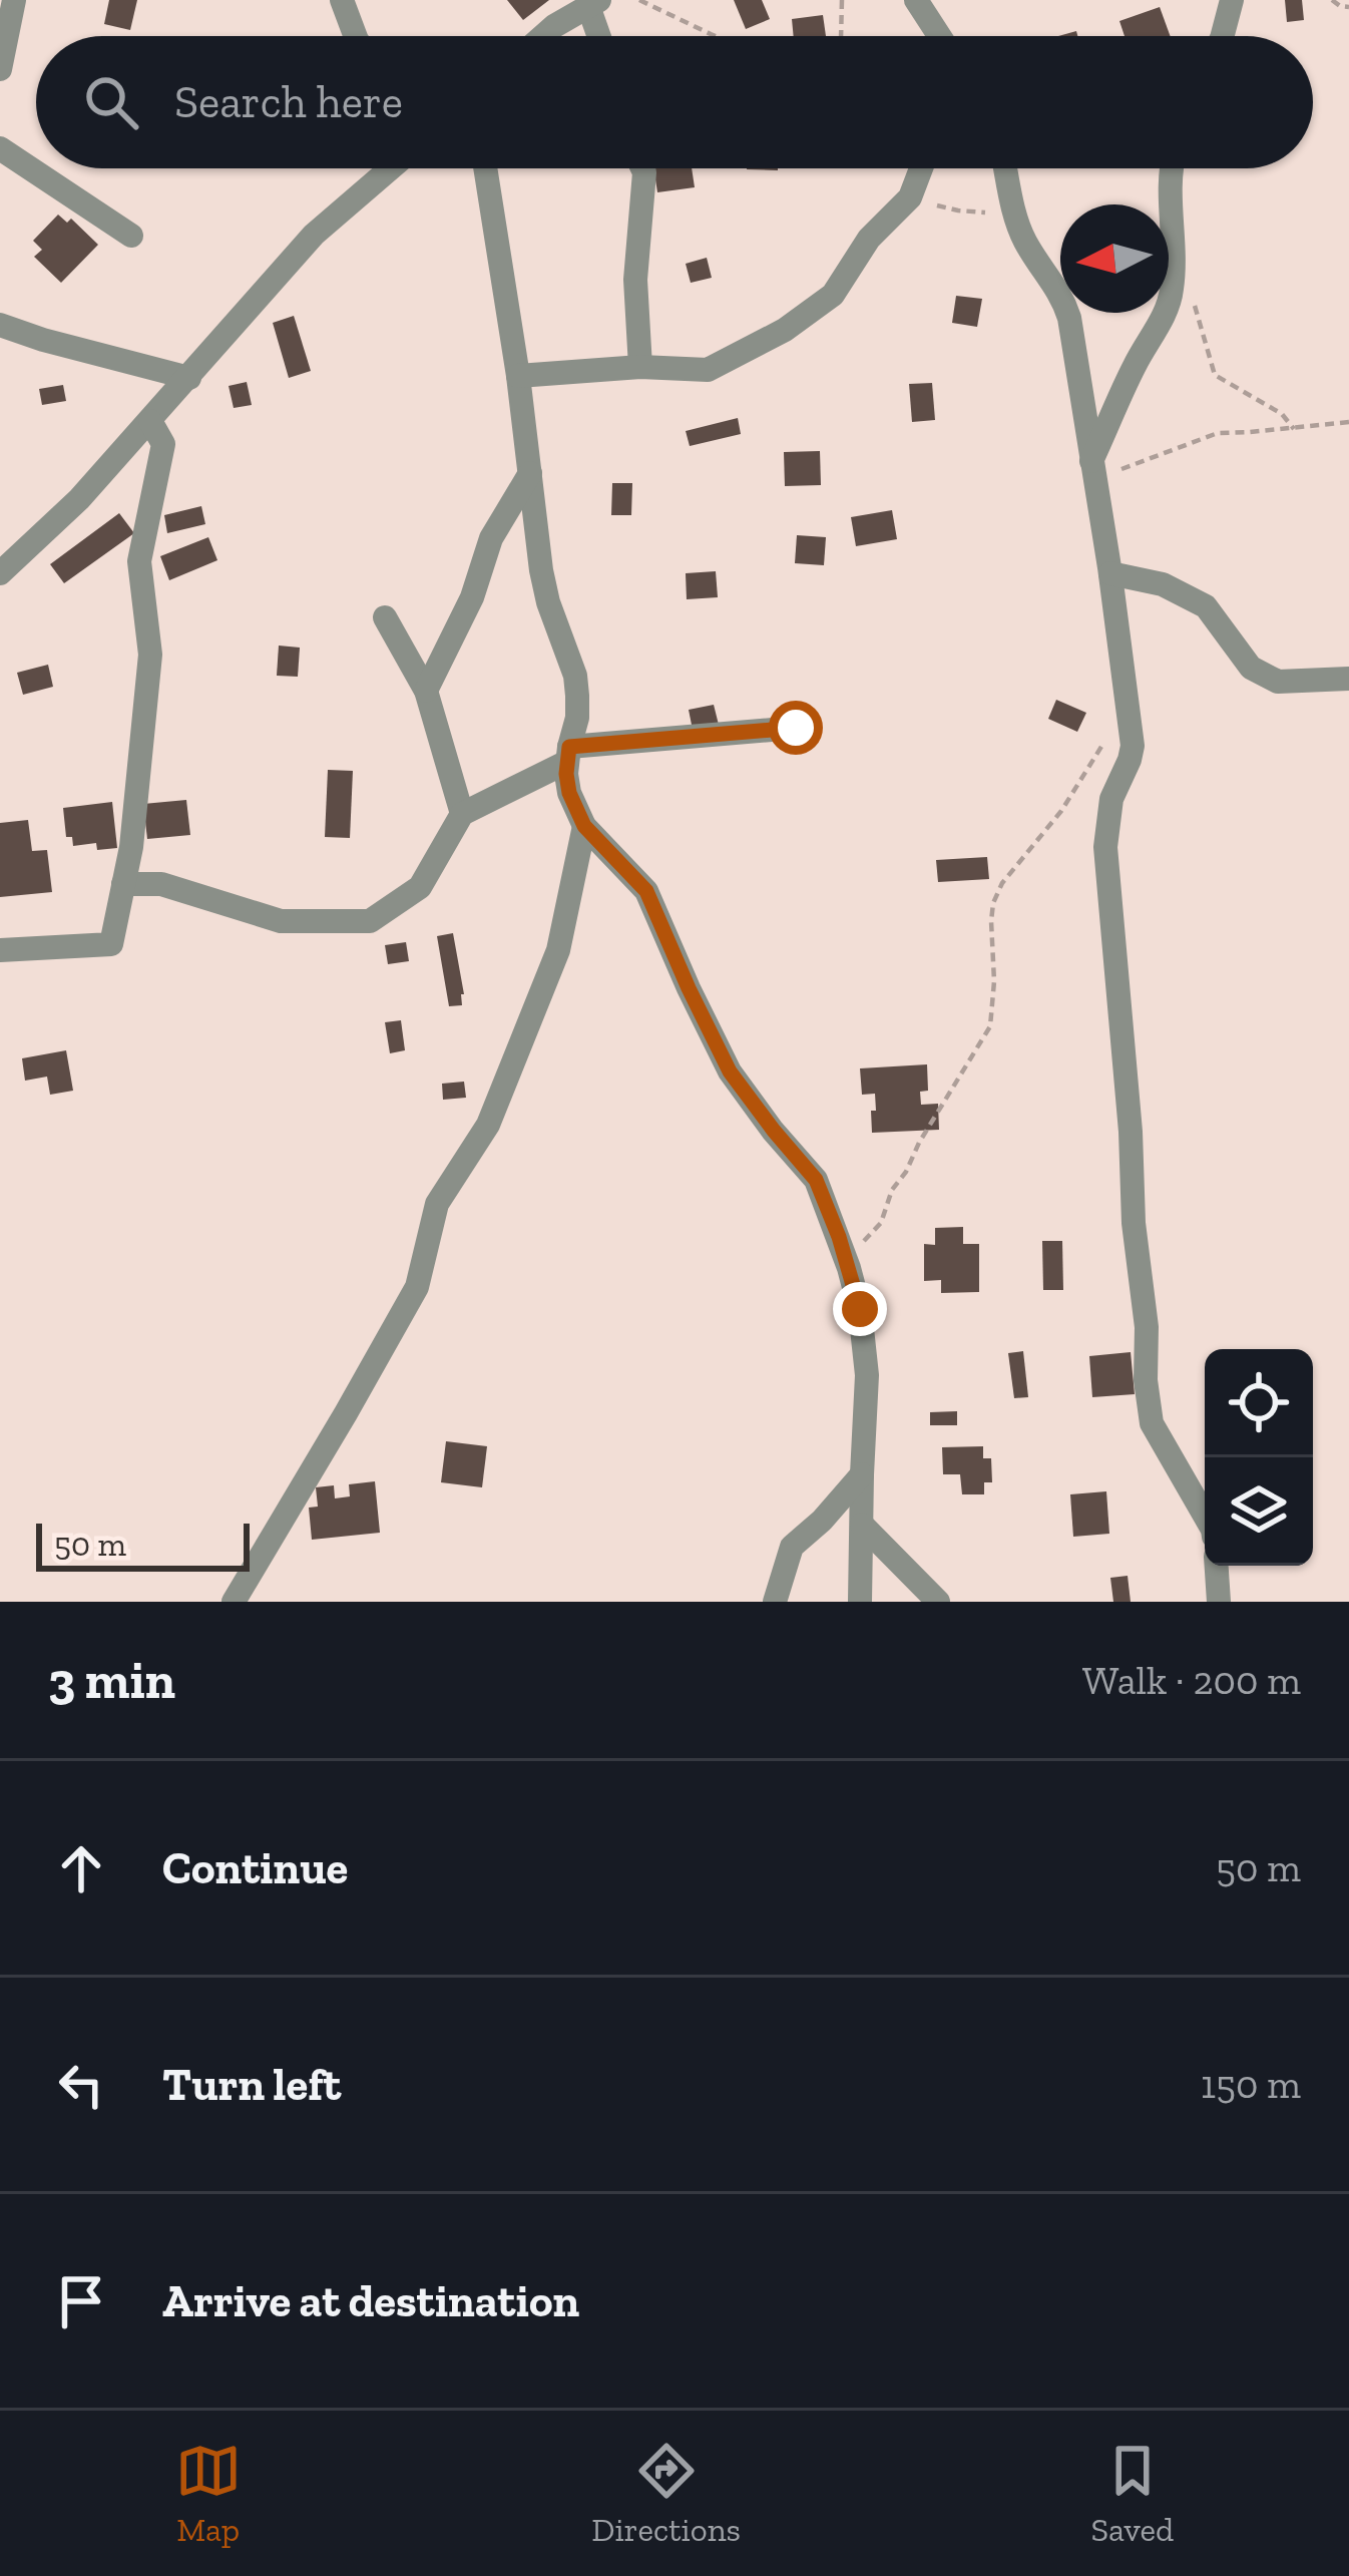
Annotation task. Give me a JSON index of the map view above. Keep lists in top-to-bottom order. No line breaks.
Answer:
{"scale_bar":"50 m","north":"left","page":{"search":"Search here","scale":"50 m","heading":["3 min","Walk · 200 m"],"list":[["Continue","50 m"],["Turn left","150 m"],"Arrive at destination"],"nav":["Map","Directions","Saved"]}}
